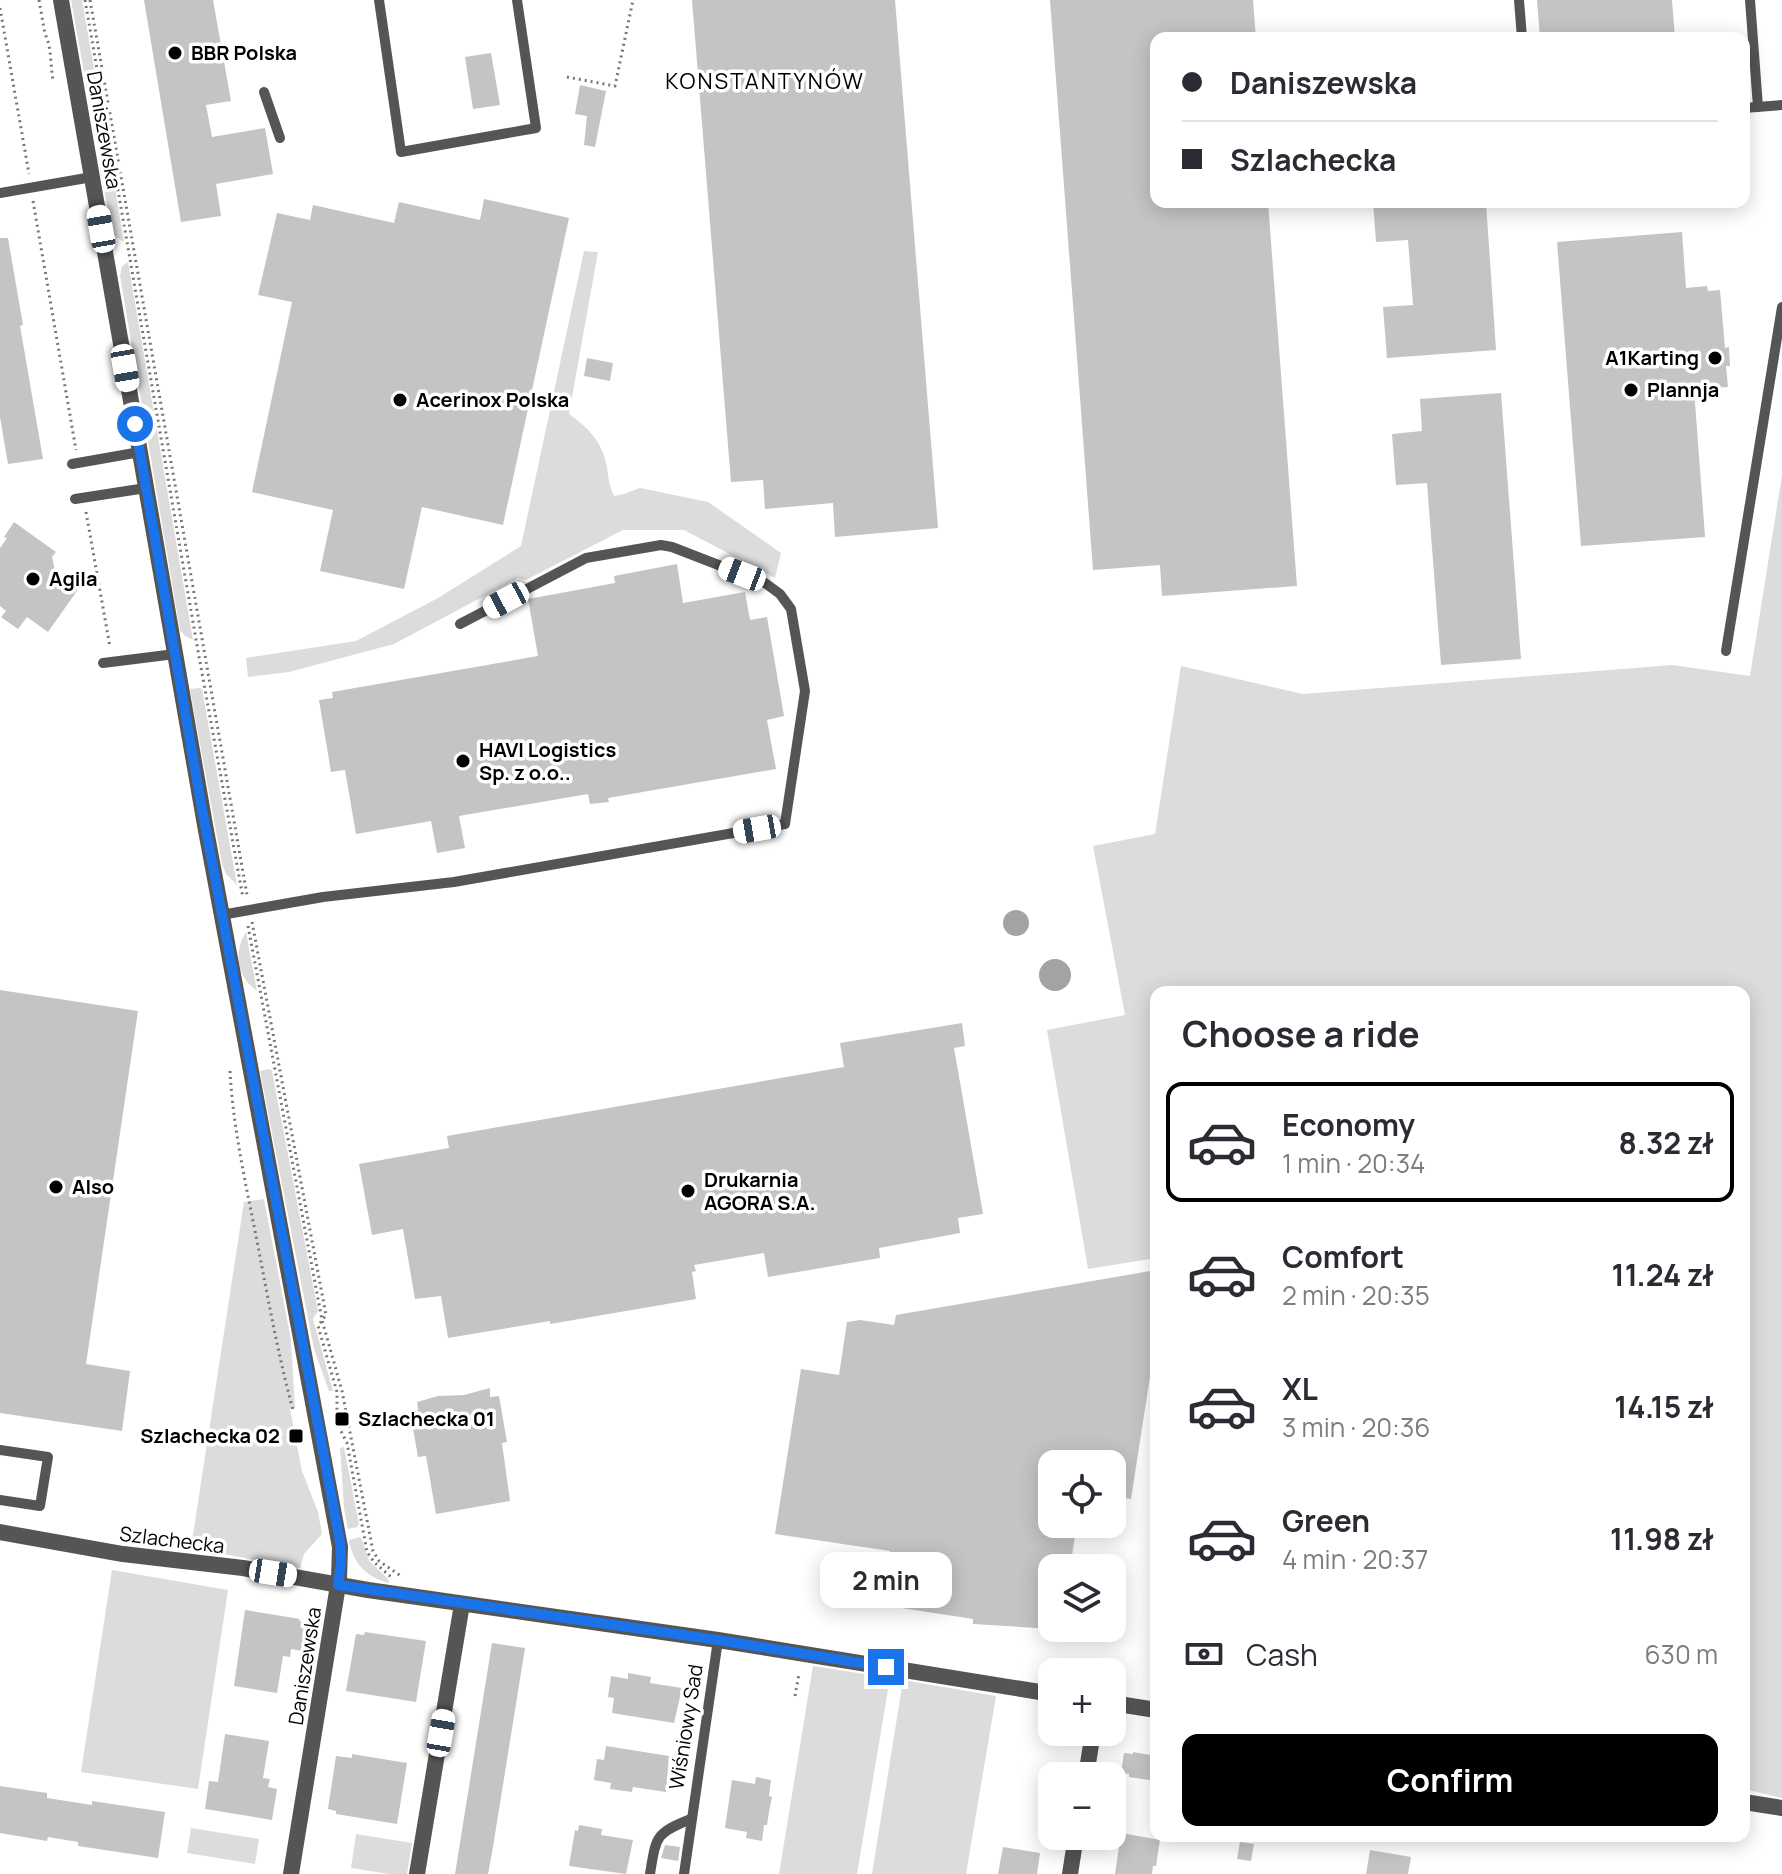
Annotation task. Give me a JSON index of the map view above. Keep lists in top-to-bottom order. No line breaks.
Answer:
{"streets":{"street":["Daniszewska","Szlachecka"],"lane":["Wiśniowy Sad"]},"crossings":[["Daniszewska","Szlachecka"],["Szlachecka","Wiśniowy Sad"]],"districts":["KONSTANTYNÓW"],"places":{"other":["BBR Polska","A1Karting","Plannja","Acerinox Polska","Agila","HAVI Logistics Sp. z o.o..","Also","Drukarnia AGORA S.A."],"transit":["Szlachecka 01","Szlachecka 02"]},"page":{"banner":["Daniszewska","Szlachecka"],"heading":"Choose a ride","list":[{"name":"Economy","note":"1 min · 20:34","value":"8.32 zł"},{"name":"Comfort","note":"2 min · 20:35","value":"11.24 zł"},{"name":"XL","note":"3 min · 20:36","value":"14.15 zł"},{"name":"Green","note":"4 min · 20:37","value":"11.98 zł"}],"map_buttons":["+","−"],"bubble":"2 min","pay":["Cash","630 m"],"buttons":"Confirm"}}
